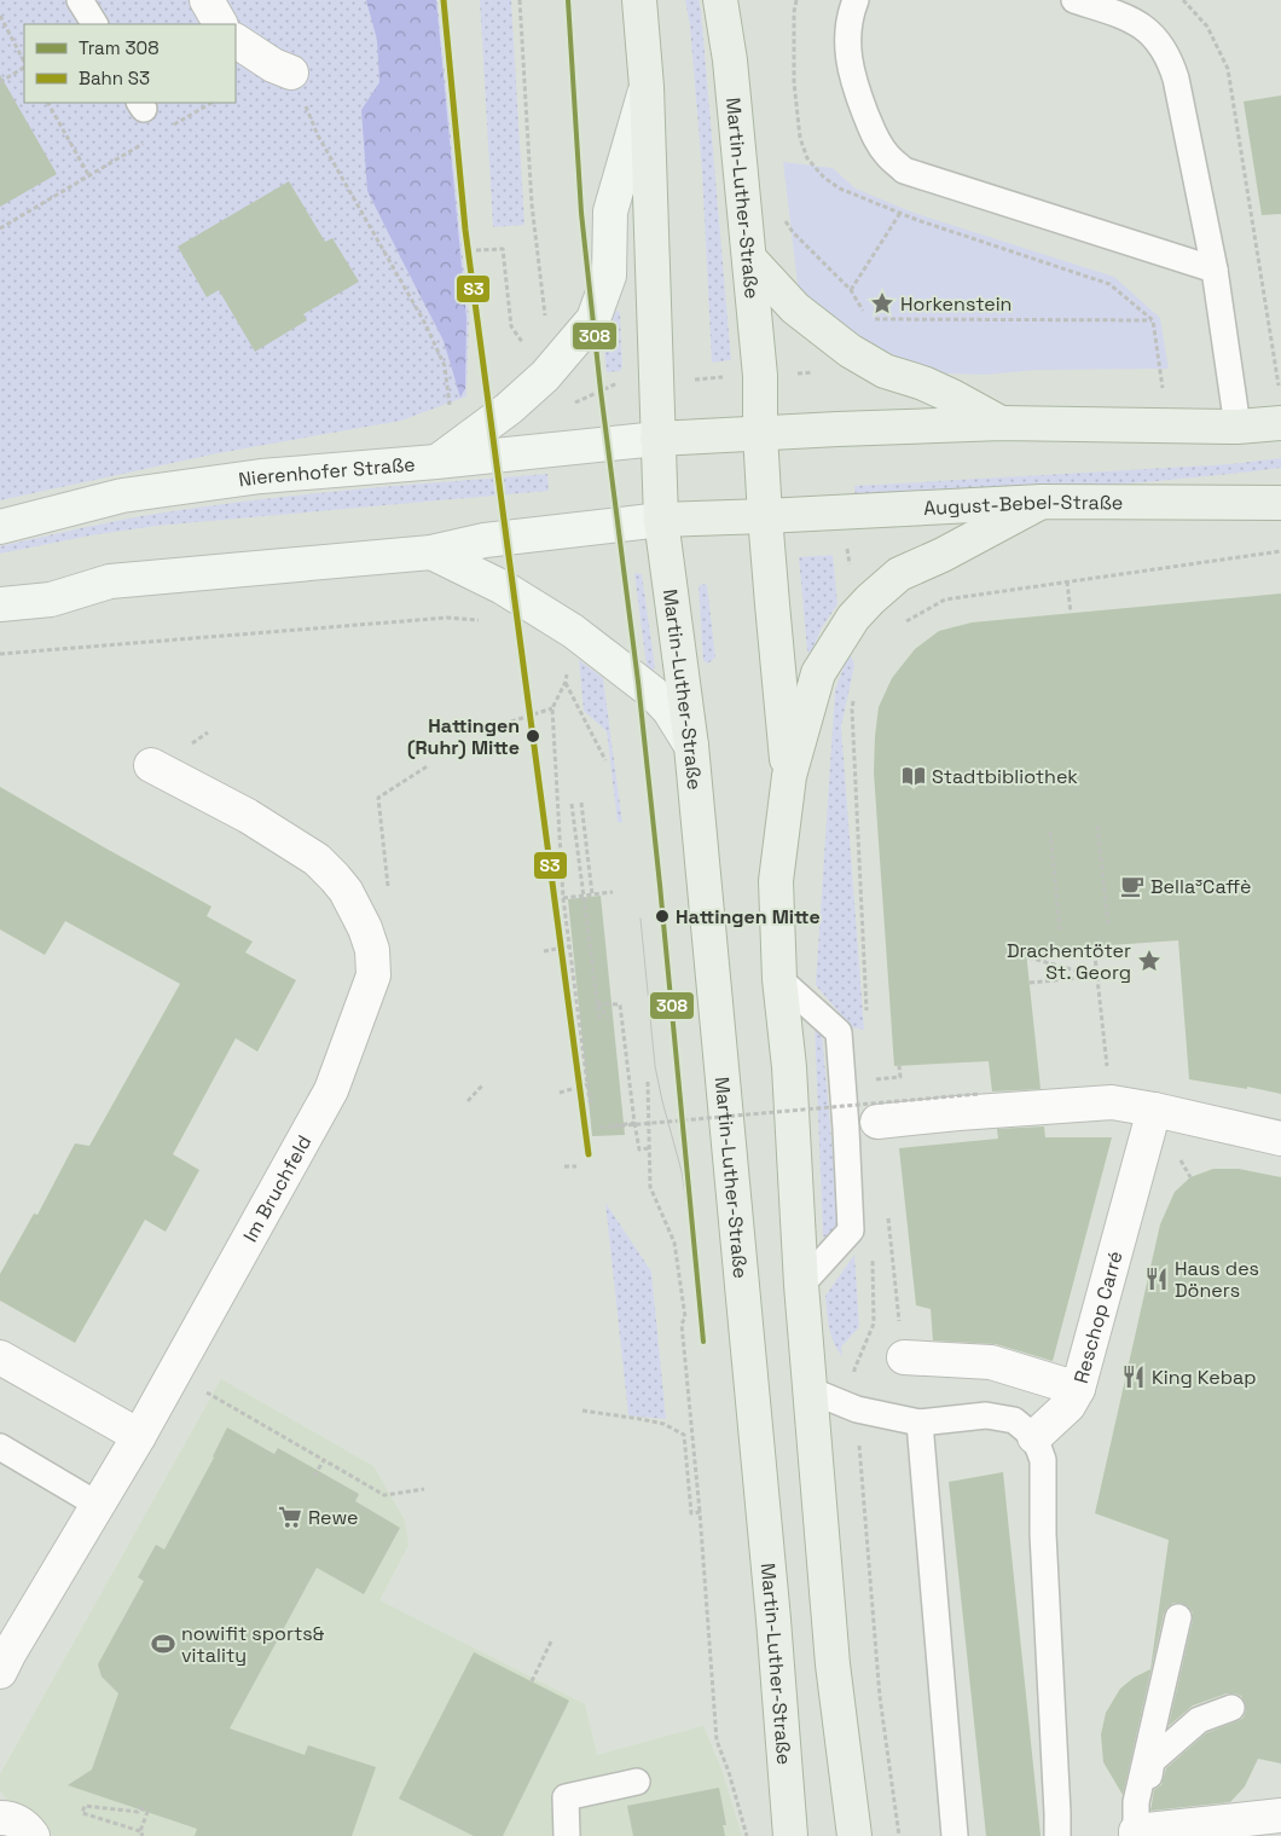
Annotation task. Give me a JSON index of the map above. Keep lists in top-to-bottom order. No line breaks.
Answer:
{"streets":{"main road":["Martin-Luther-Straße","Nierenhofer Straße","August-Bebel-Straße"],"street":["Im Bruchfeld","Reschop Carré"]},"crossings":[["Martin-Luther-Straße","Nierenhofer Straße"],["Martin-Luther-Straße","August-Bebel-Straße"]],"places":{"place":["Horkenstein","Drachentöter St. Georg"],"other":["Hattingen (Ruhr) Mitte","Hattingen Mitte"],"library":["Stadtbibliothek"],"cafe":["Bella³Caffè"],"restaurant":["Haus des Döners","King Kebap"],"supermarket":["Rewe"],"sports":["nowifit sports& vitality"]},"lines":["tram line 308","rail line S3"],"legend":["Tram 308","Bahn S3"]}
